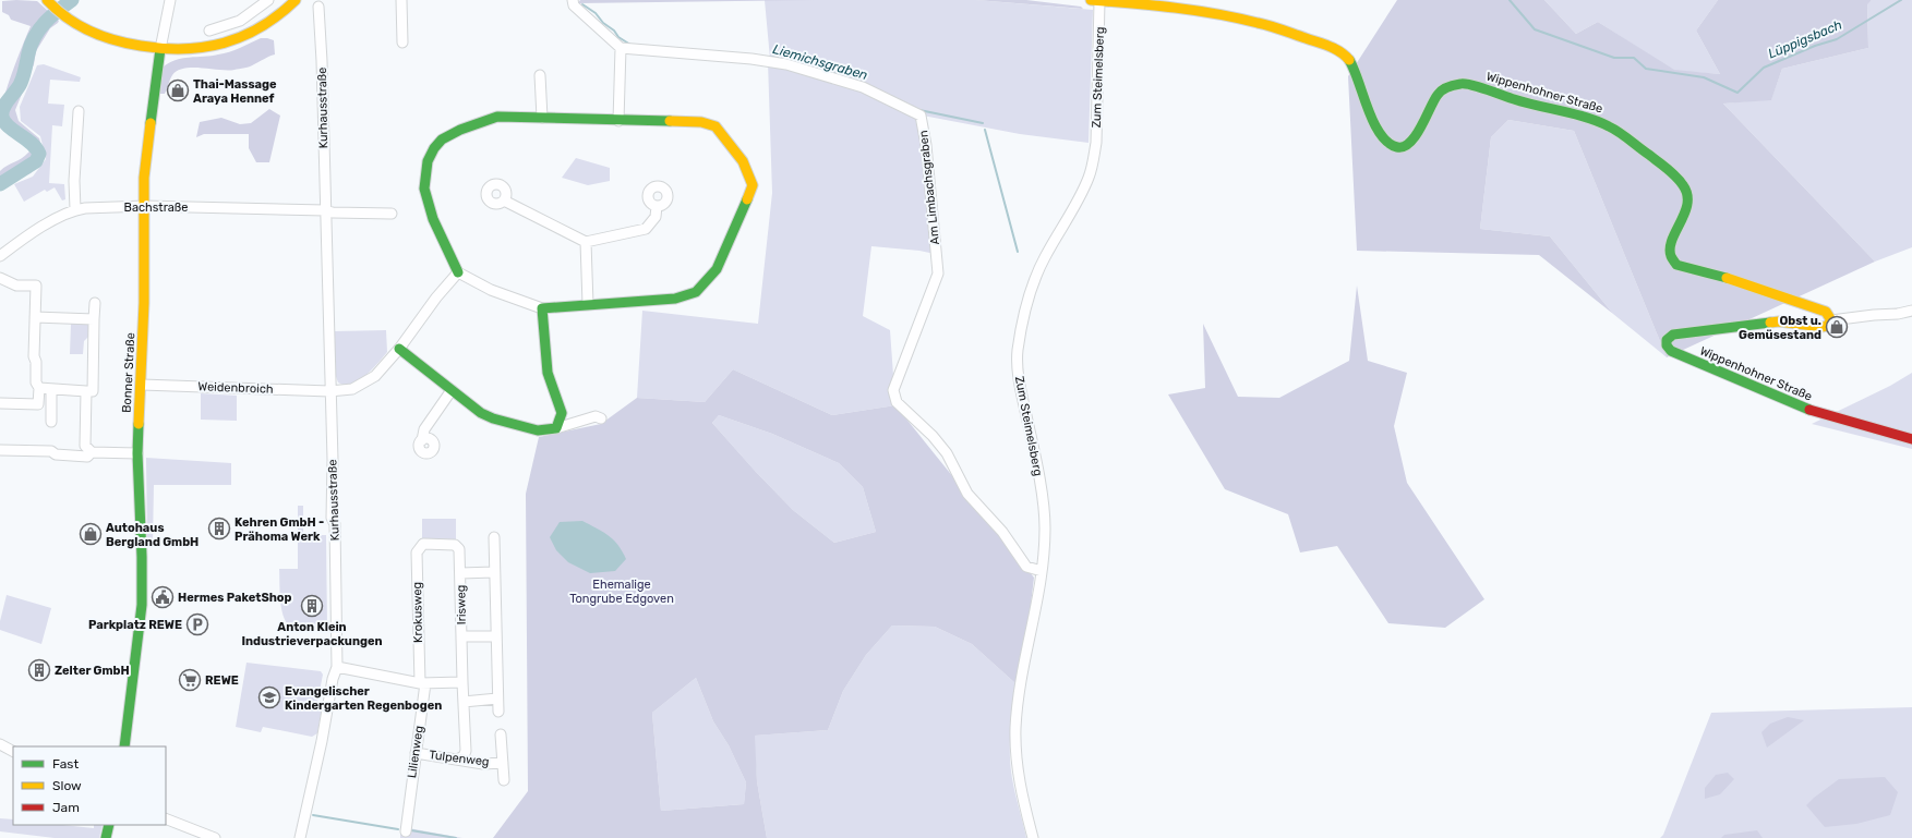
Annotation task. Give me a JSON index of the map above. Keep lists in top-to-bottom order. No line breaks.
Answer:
{"streets":{"street":["Zum Steimelsberg","Wippenhohner Straße","Kurhausstraße","Am Limbachsgraben","Bachstraße","Bonner Straße","Weidenbroich","Irisweg","Krokusweg","Lilienweg","Tulpenweg"]},"crossings":[["Zum Steimelsberg","Wippenhohner Straße"],["Zum Steimelsberg","Am Limbachsgraben"],["Kurhausstraße","Bachstraße"],["Kurhausstraße","Weidenbroich"],["Bachstraße","Bonner Straße"],["Bonner Straße","Weidenbroich"],["Irisweg","Krokusweg"],["Irisweg","Tulpenweg"],["Krokusweg","Lilienweg"],["Lilienweg","Tulpenweg"]],"water":["Lüppigsbach","Liemichsgraben"],"parks":["Ehemalige Tongrube Edgoven"],"places":{"shop":["Thai-Massage Araya Hennef","Obst u. Gemüsestand","Autohaus Bergland GmbH"],"building":["Kehren GmbH - Prähoma Werk","Anton Klein Industrieverpackungen","Zelter GmbH"],"public building":["Hermes PaketShop"],"parking":["Parkplatz REWE"],"supermarket":["REWE"],"school or university":["Evangelischer Kindergarten Regenbogen"]},"legend":["Fast","Slow","Jam"]}
